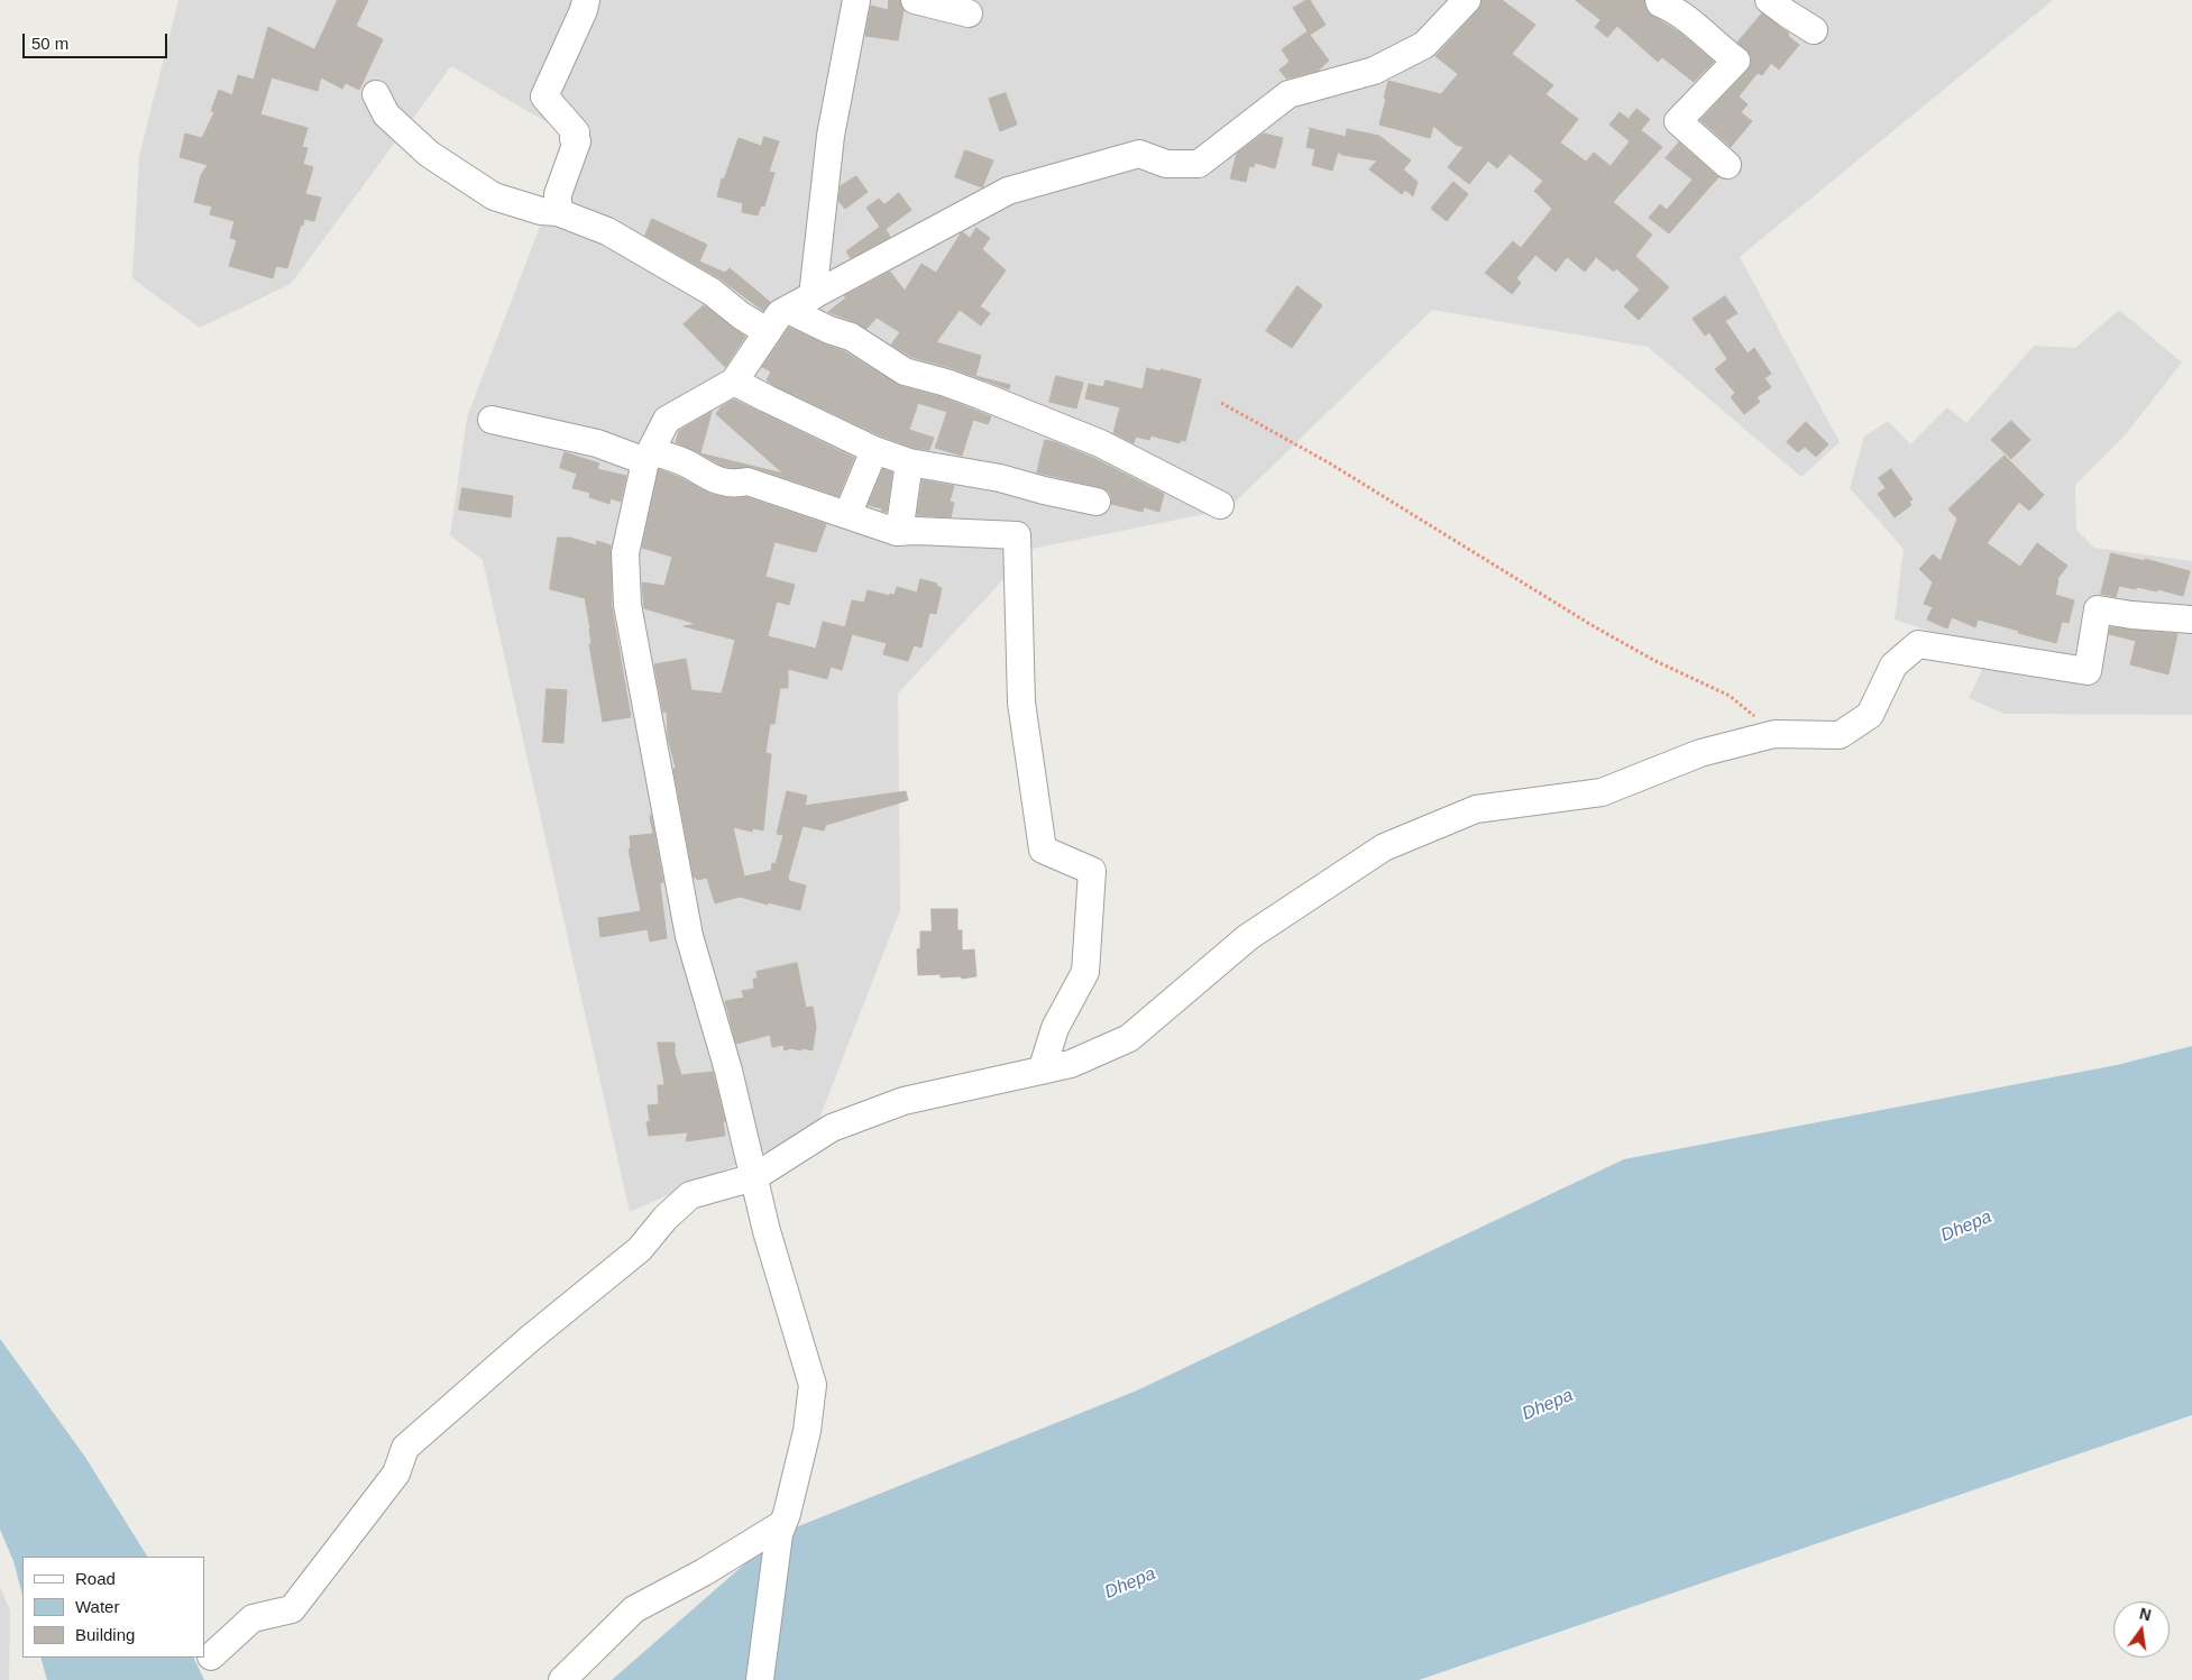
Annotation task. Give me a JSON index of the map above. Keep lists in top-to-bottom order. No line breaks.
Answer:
{"water":["Dhepa"],"legend":["Road","Water","Building"],"scale_bar":"50 m","north":"top"}
